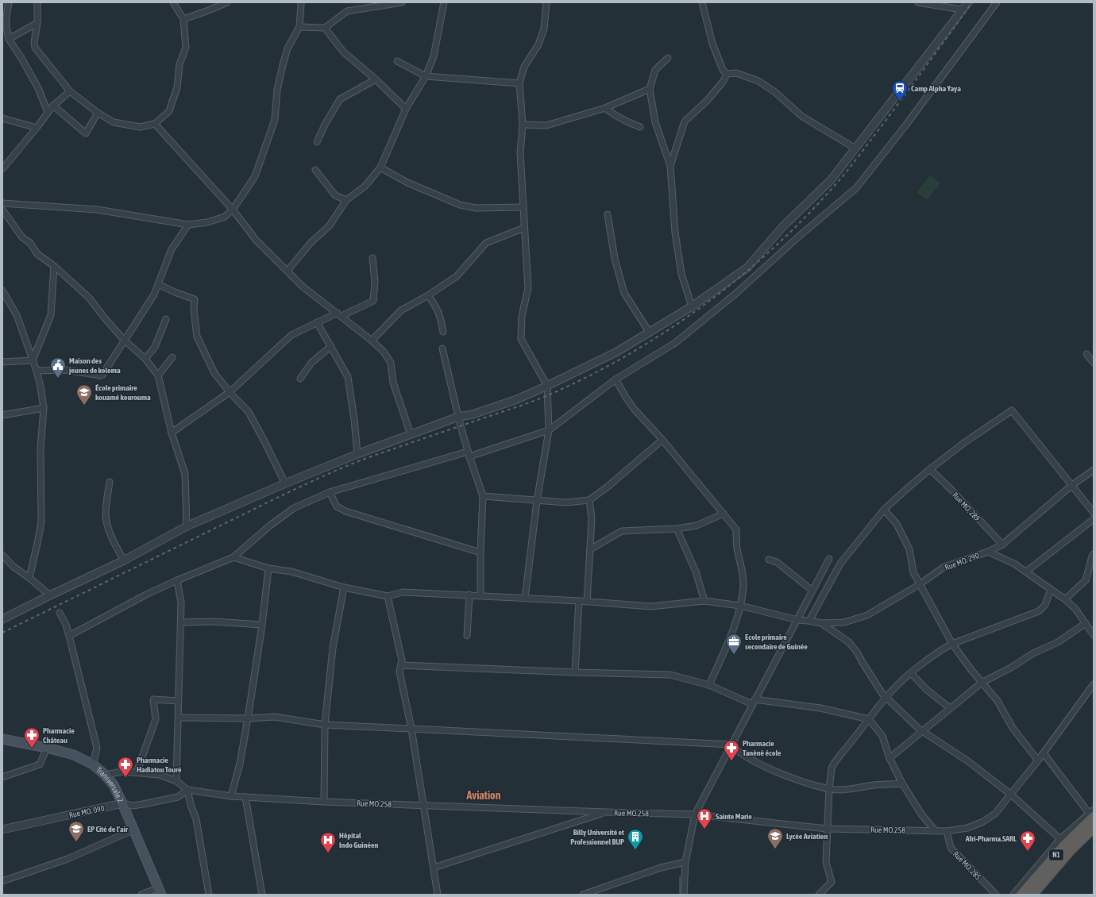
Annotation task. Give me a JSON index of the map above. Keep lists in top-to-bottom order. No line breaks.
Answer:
{"streets":{"highway":["N1"],"main road":["Transversale 2"],"street":["Rue MO. 289","Rue MO. 290","Rue MO.258","Rue MO. 090","Rue MO. 285"]},"crossings":[["Rue MO. 289","Rue MO. 290"],["Transversale 2","Rue MO.258"],["Transversale 2","Rue MO. 090"],["Rue MO.258","Rue MO. 090"],["Rue MO.258","Rue MO. 285"]],"districts":["Aviation"],"places":{"station":["Camp Alpha Yaya"],"public building":["Maison des jeunes de koloma"],"school or university":["École primaire kouamé kourouma","EP Cité de l'air","Lycée Aviation"],"office":["Ecole primaire secondaire de Guinée"],"pharmacy":["Pharmacie Château","Pharmacie Tanènè école","Pharmacie Hadiatou Touré","Afri-Pharma.SARL"],"hospital":["Sainte Marie","Hôpital Indo Guinéen"],"building":["Billy Université et Professionnel BUP"]}}
